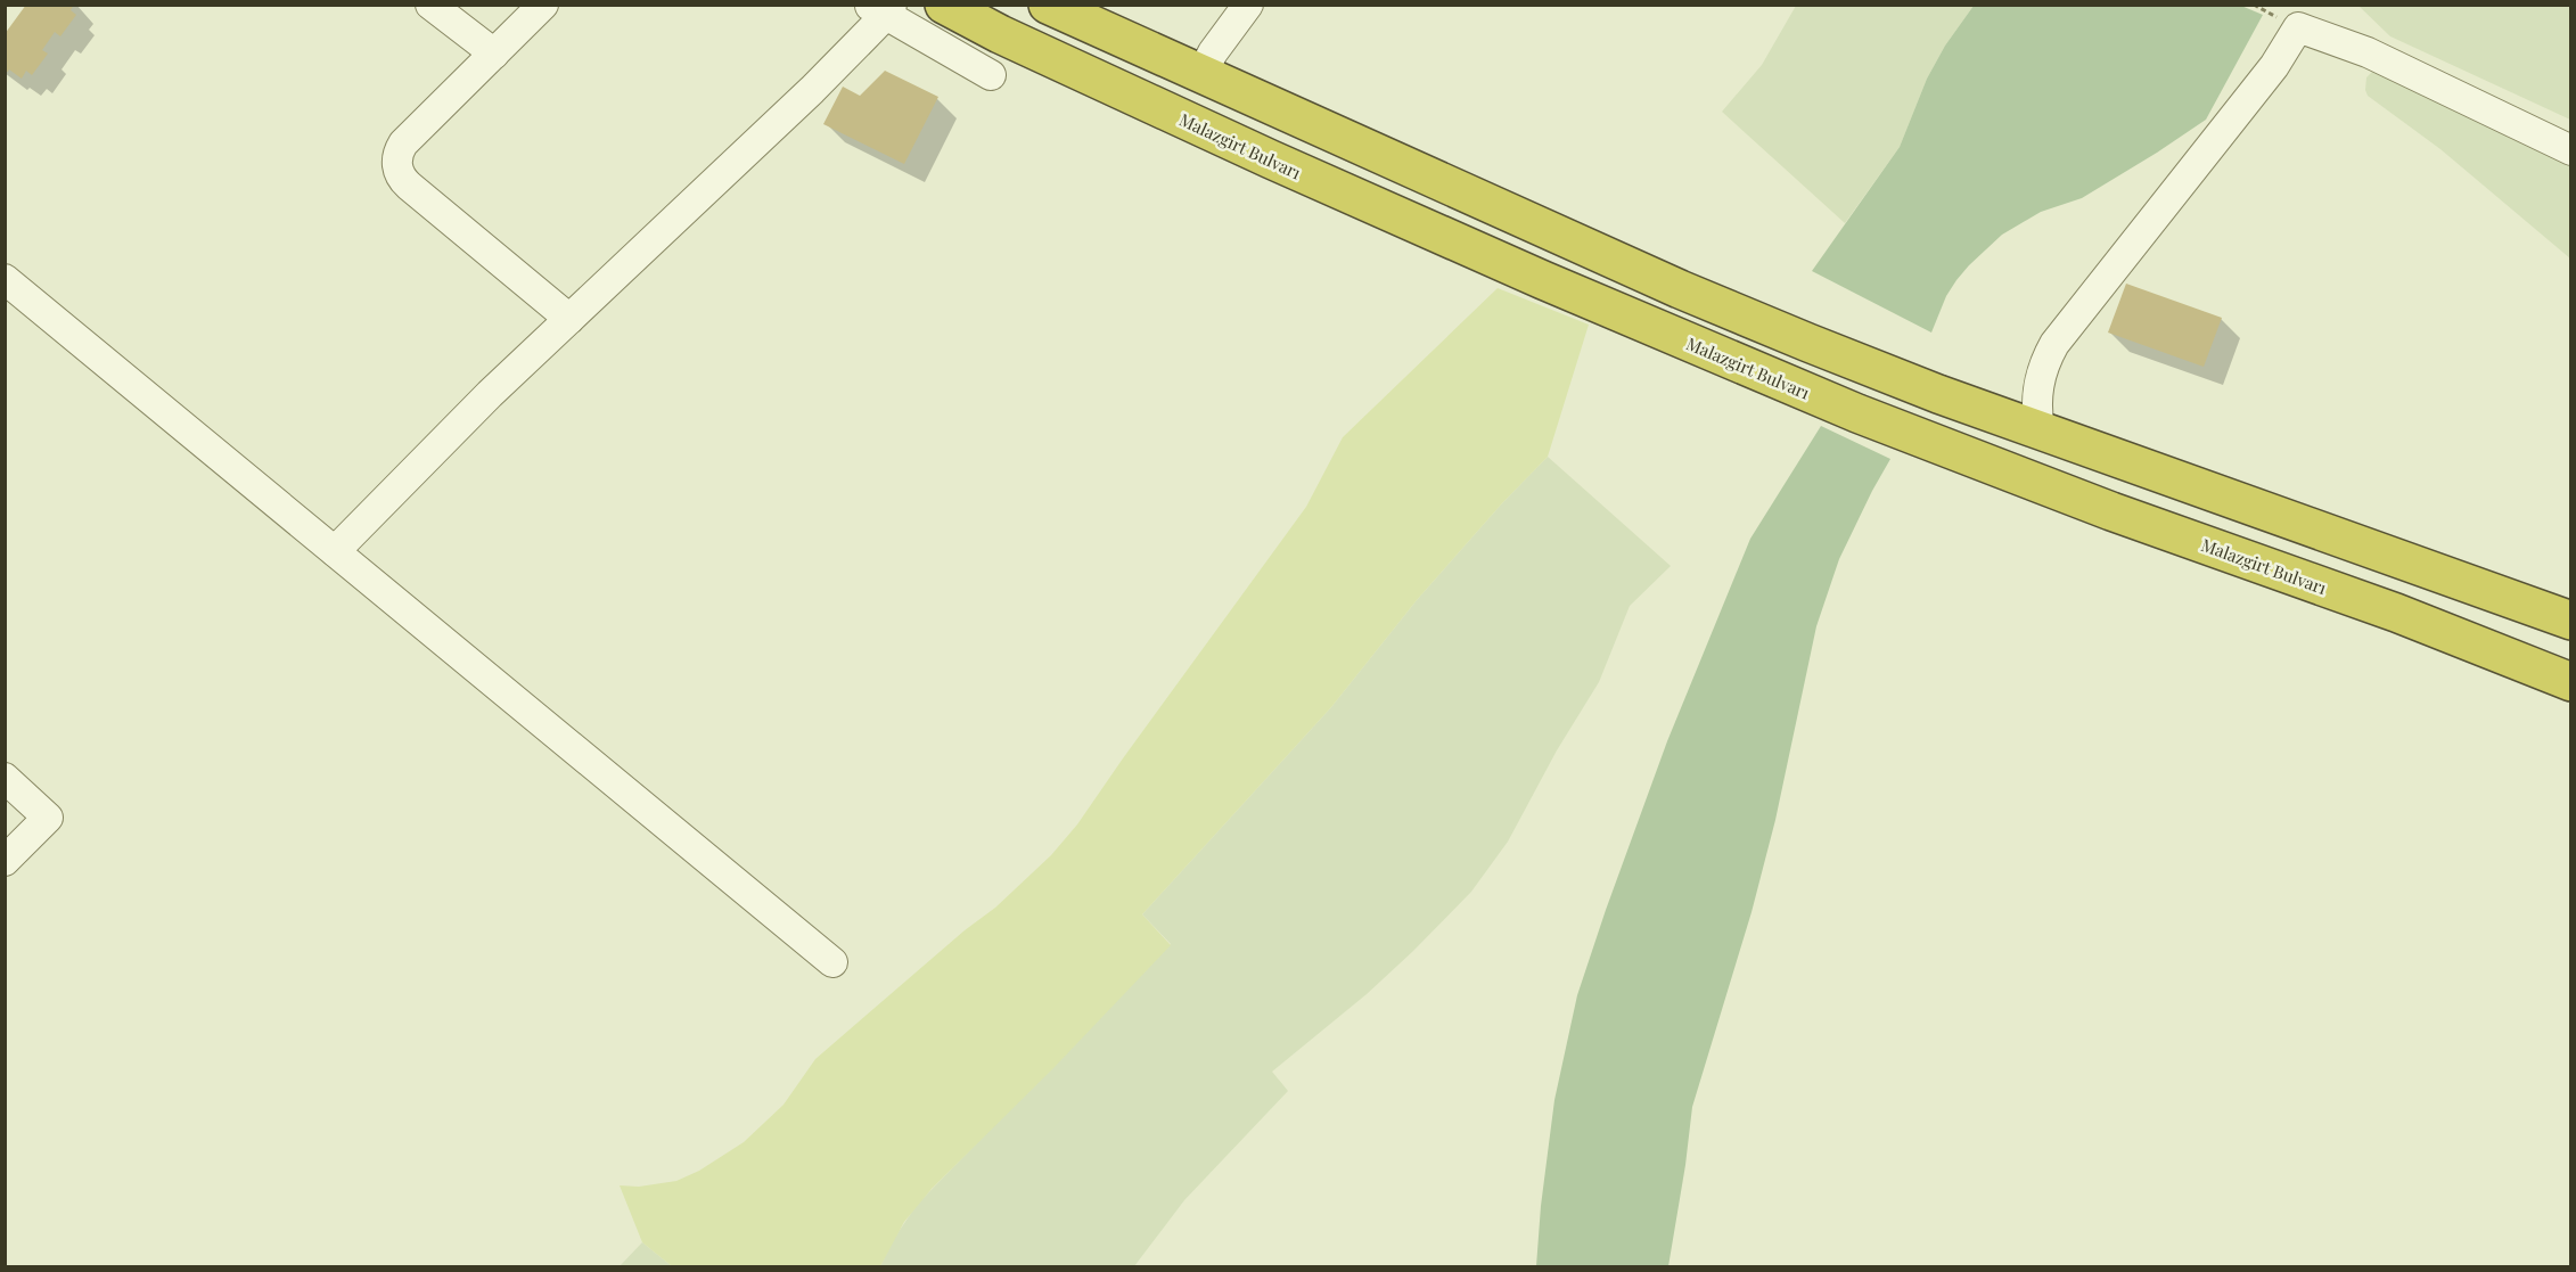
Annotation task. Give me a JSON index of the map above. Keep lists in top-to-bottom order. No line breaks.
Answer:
{"streets":{"highway":["Malazgirt Bulvarı"]}}
